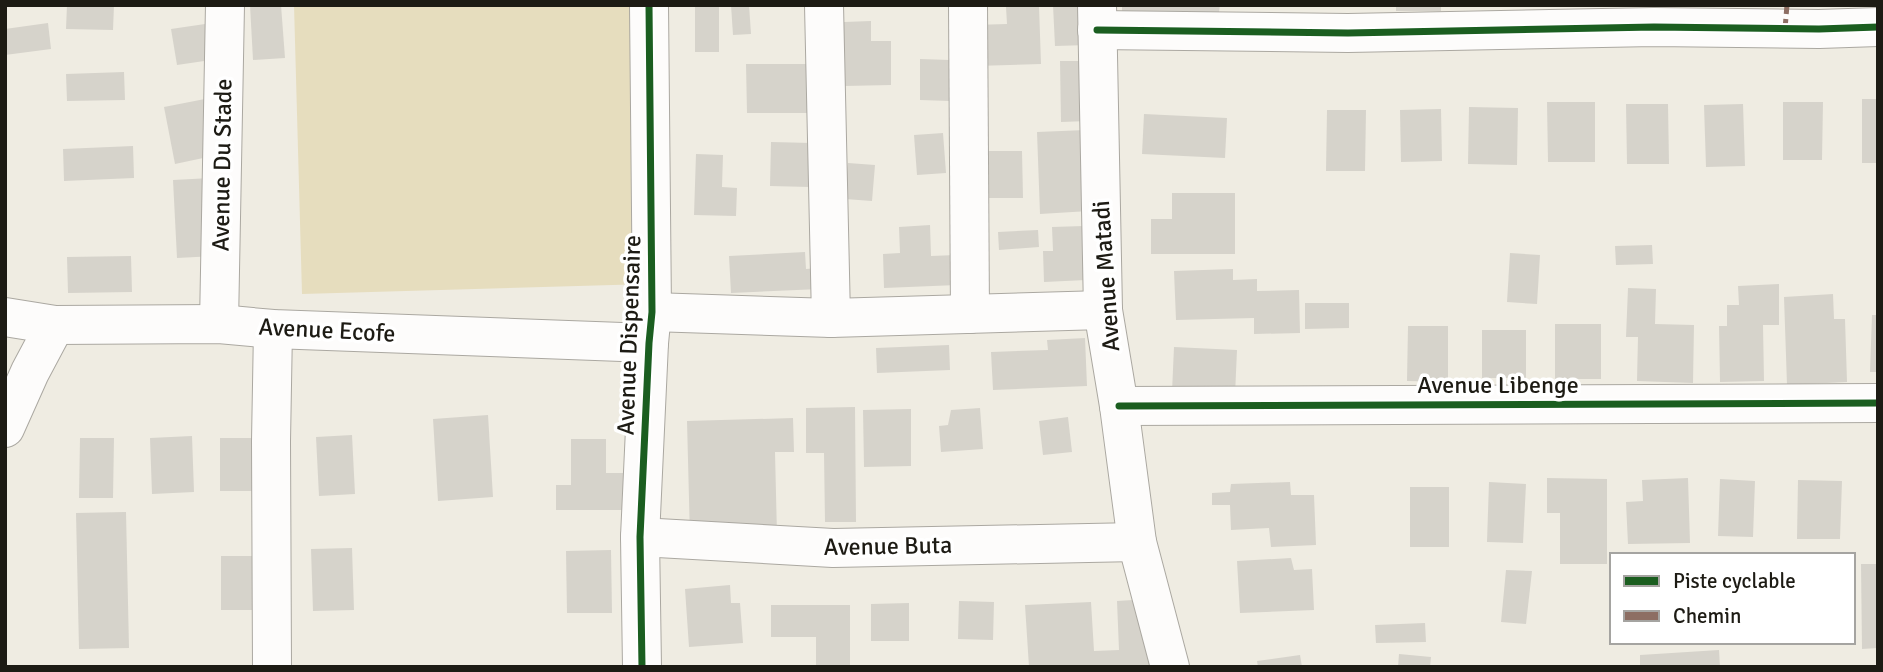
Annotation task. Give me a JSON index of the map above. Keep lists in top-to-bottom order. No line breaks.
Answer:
{"streets":{"street":["Avenue Du Stade","Avenue Matadi","Avenue Ecofe","Avenue Dispensaire","Avenue Libenge","Avenue Buta"]},"crossings":[["Avenue Du Stade","Avenue Ecofe"],["Avenue Matadi","Avenue Ecofe"],["Avenue Matadi","Avenue Libenge"],["Avenue Matadi","Avenue Buta"],["Avenue Ecofe","Avenue Dispensaire"],["Avenue Dispensaire","Avenue Buta"]],"legend":["Piste cyclable","Chemin"]}
